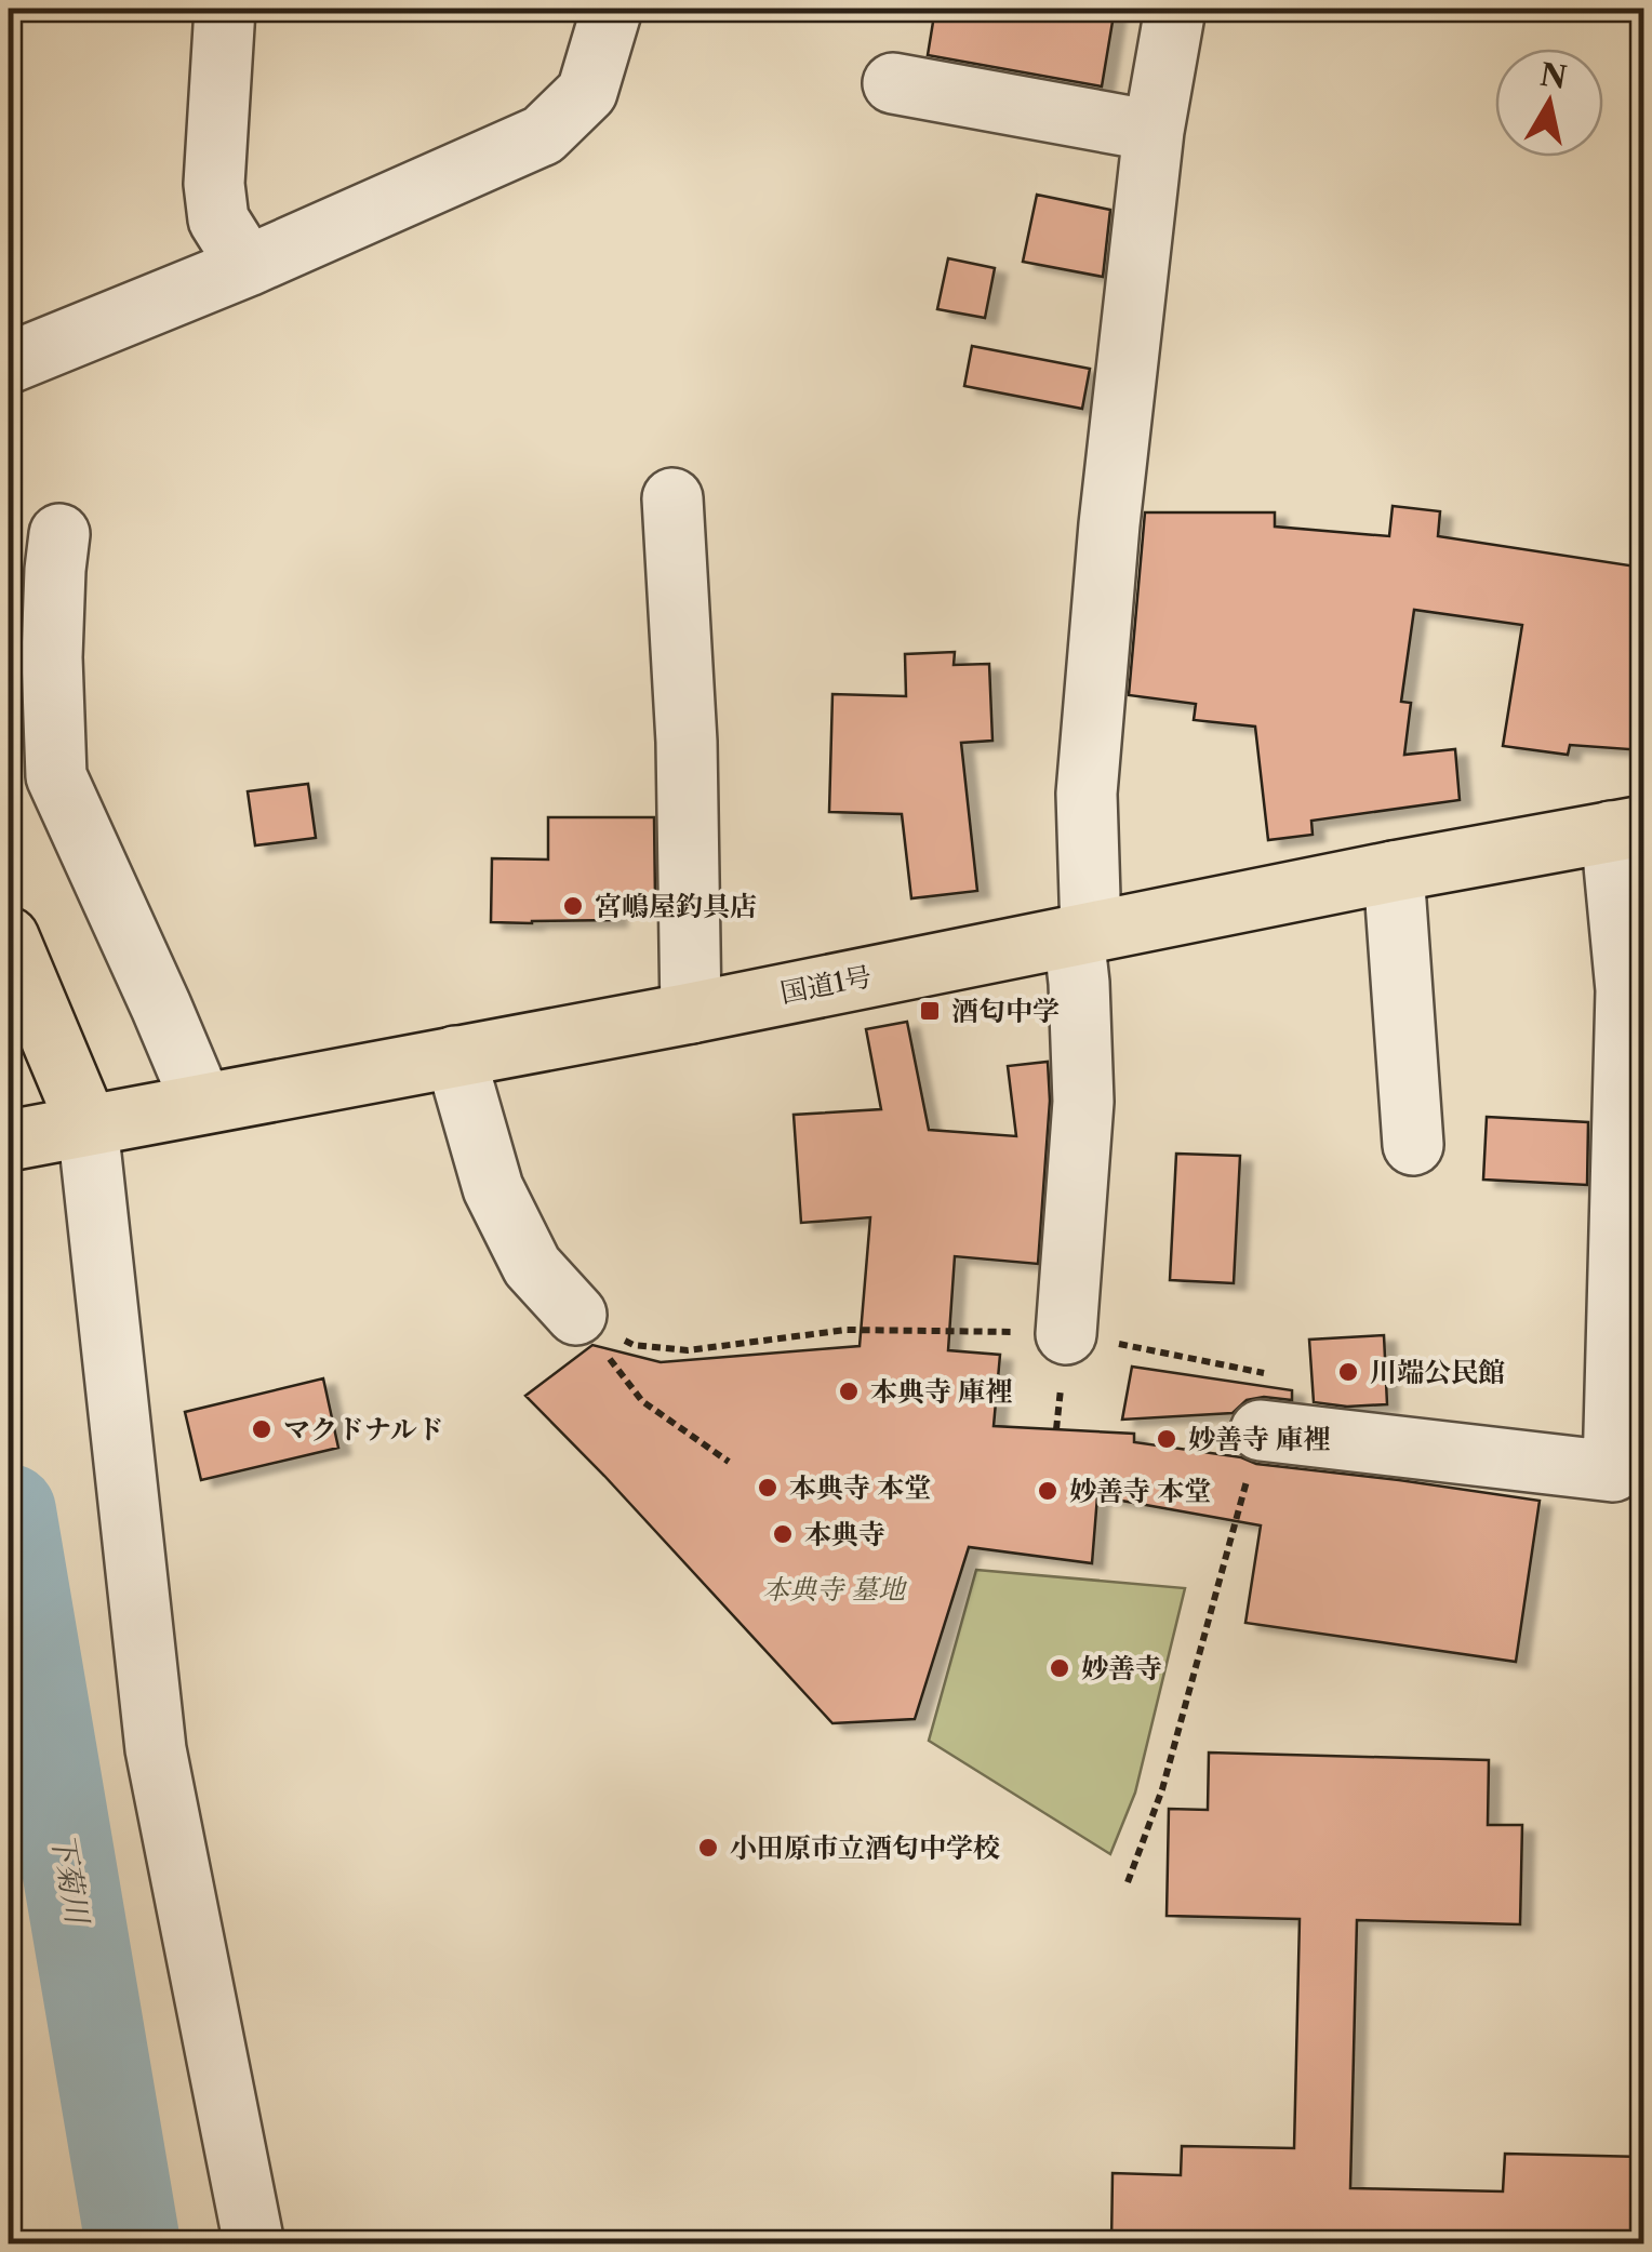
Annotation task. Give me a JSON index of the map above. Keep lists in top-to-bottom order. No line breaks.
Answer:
{"streets":{"main road":["国道1号"]},"water":["下菊川"],"parks":["本典寺 墓地"],"places":{"other":["宮嶋屋釣具店","川端公民館","本典寺 庫裡","マクドナルド","妙善寺 庫裡","本典寺 本堂","妙善寺 本堂","本典寺","妙善寺","小田原市立酒匂中学校"],"transit":["酒匂中学"]},"north":"top"}
